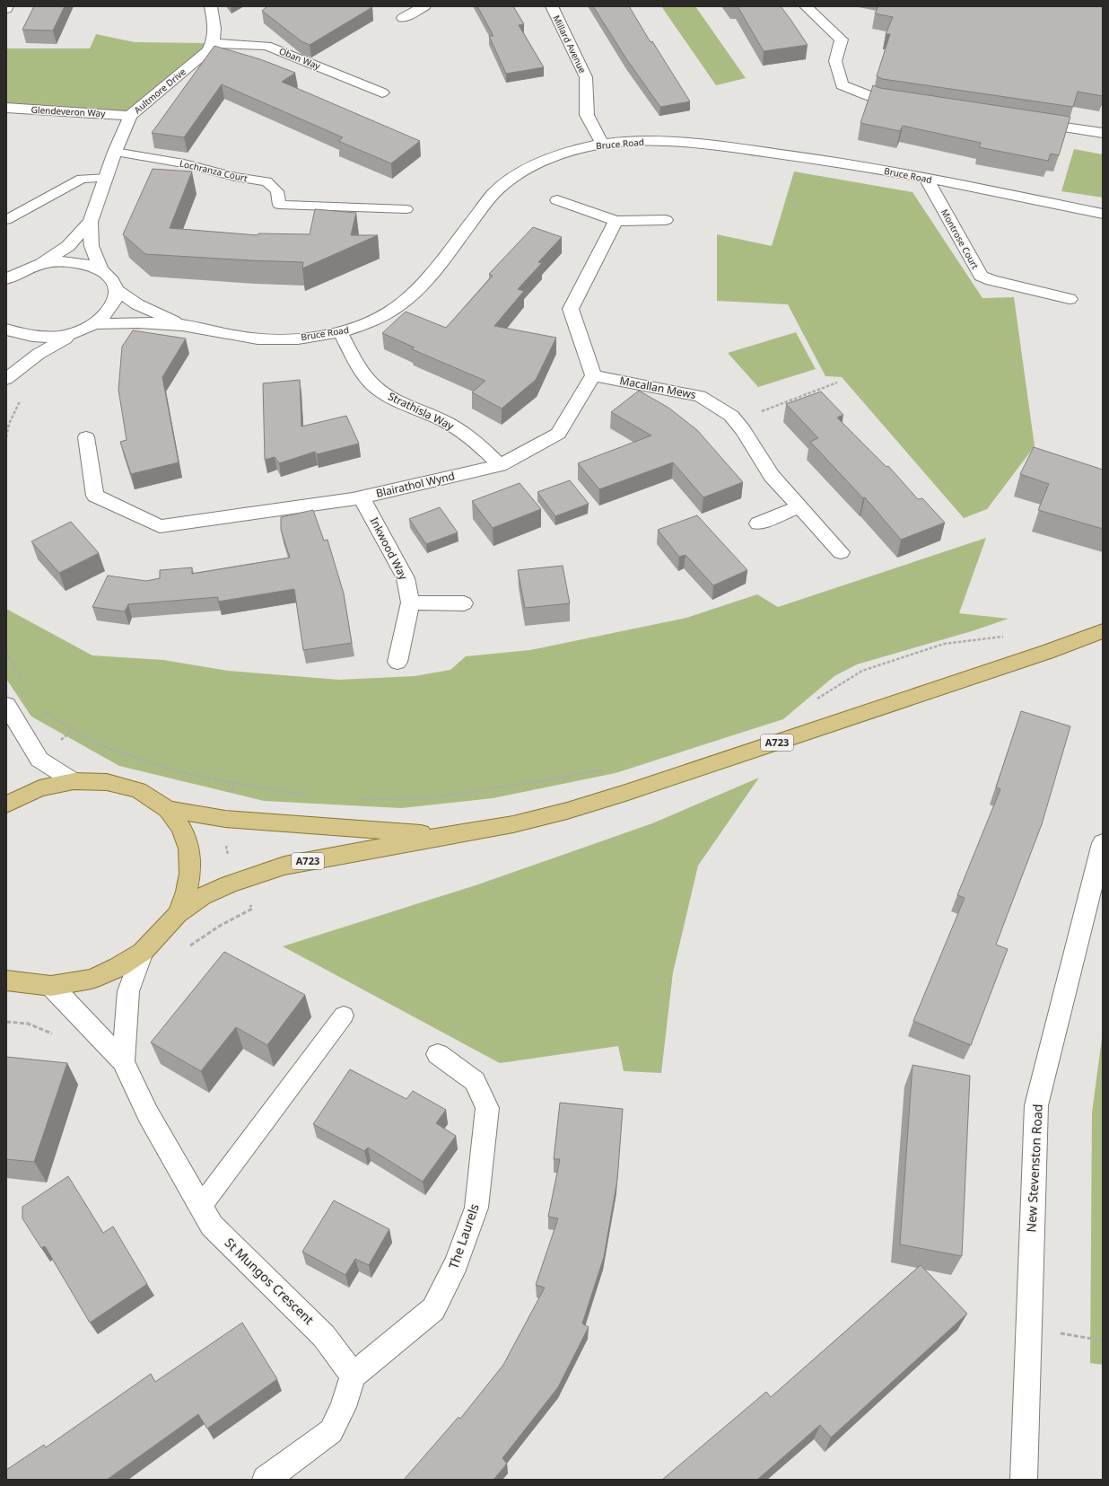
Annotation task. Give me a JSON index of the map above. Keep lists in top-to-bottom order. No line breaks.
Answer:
{"streets":{"main road":["A723"],"street":["Millard Avenue","Oban Way","Aultmore Drive","Glendeveron Way","Bruce Road","Montrose Court","Macallan Mews","Strathisla Way","Blairathol Wynd","Inkwood Way","New Stevenston Road","The Laurels","St Mungos Crescent"],"lane":["Lochranza Court"]},"crossings":[["Millard Avenue","Bruce Road"],["Oban Way","Aultmore Drive"],["Aultmore Drive","Glendeveron Way"],["Aultmore Drive","Lochranza Court"],["Bruce Road","Montrose Court"],["Bruce Road","Strathisla Way"],["Macallan Mews","Blairathol Wynd"],["Strathisla Way","Blairathol Wynd"],["Blairathol Wynd","Inkwood Way"],["A723","St Mungos Crescent"],["The Laurels","St Mungos Crescent"]]}
